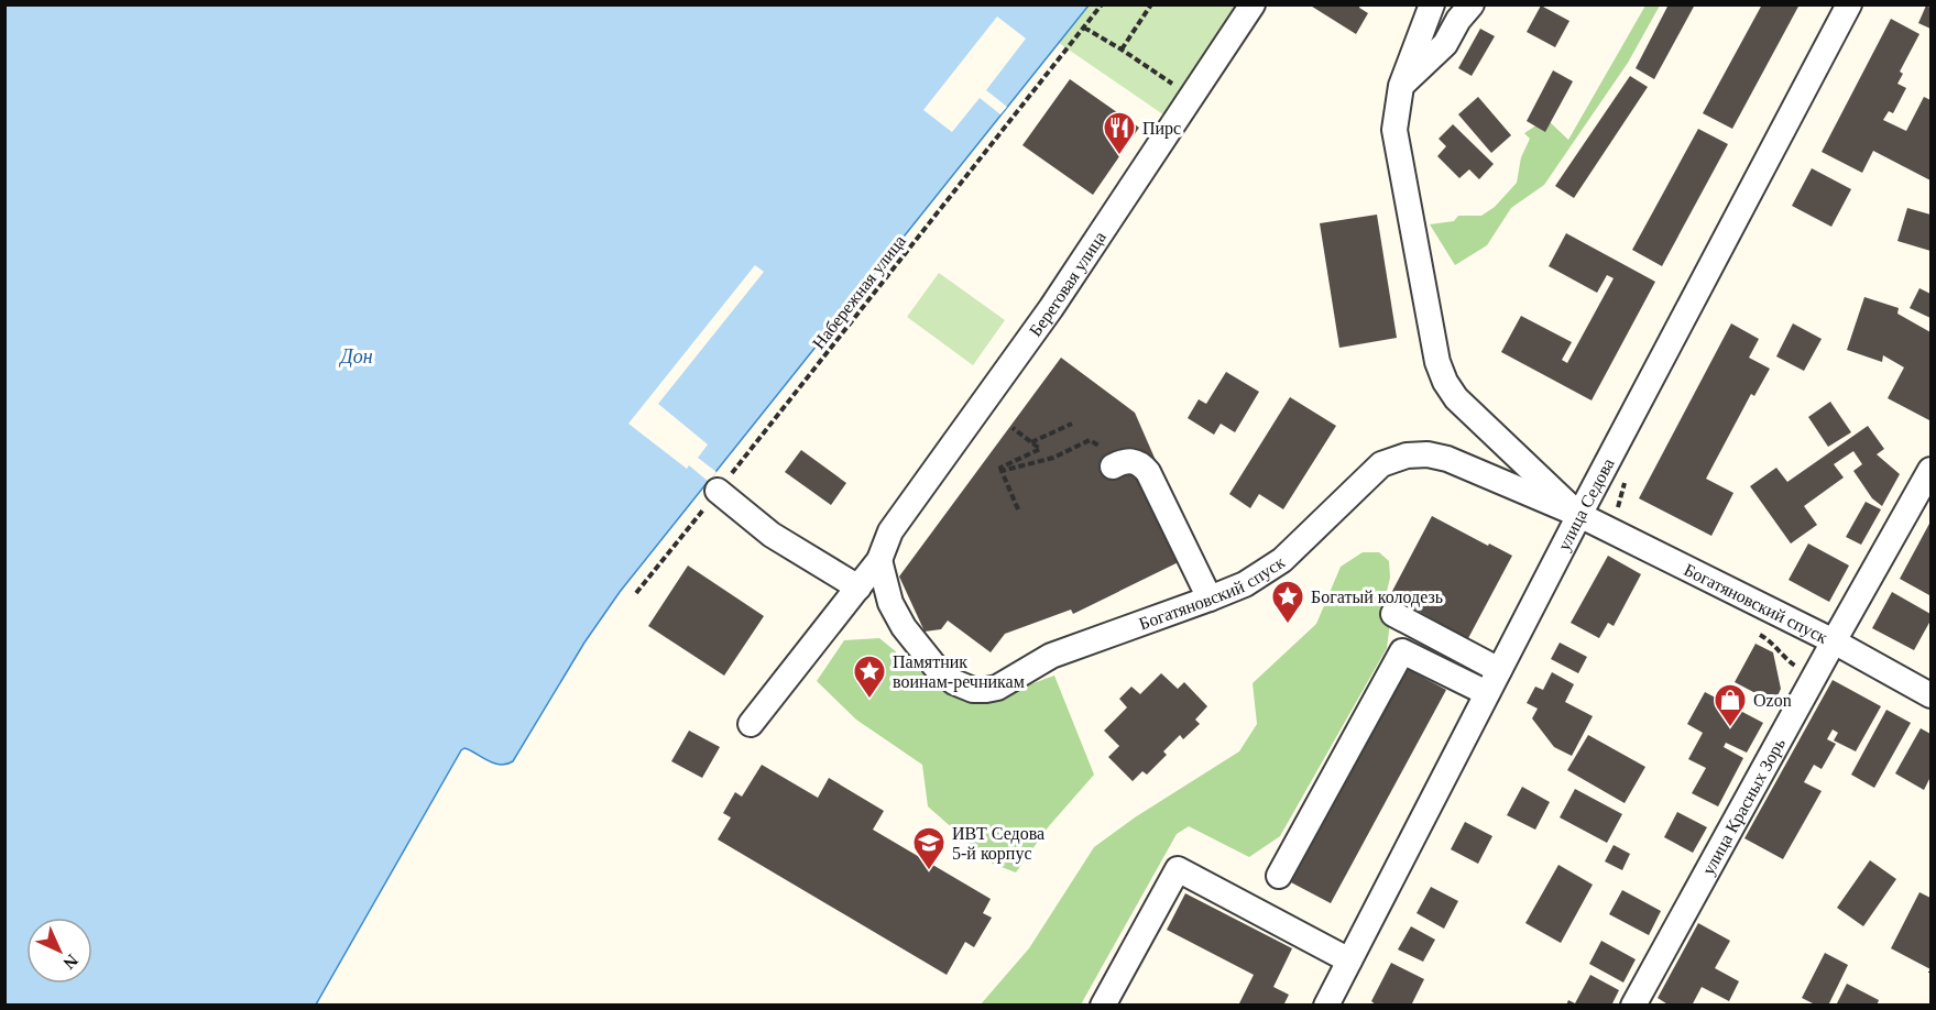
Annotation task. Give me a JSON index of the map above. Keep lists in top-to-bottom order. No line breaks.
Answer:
{"streets":{"street":["Береговая улица","улица Седова","Богатяновский спуск","улица Красных Зорь"],"path":["Набережная улица"]},"crossings":[["Береговая улица","Богатяновский спуск"],["улица Седова","Богатяновский спуск"],["Богатяновский спуск","улица Красных Зорь"]],"water":["Дон"],"places":{"restaurant":["Пирс"],"place":["Богатый колодезь","Памятник воинам-речникам"],"shop":["Ozon"],"school or university":["ИВТ Седова 5-й корпус"]},"north":"bottom right"}
